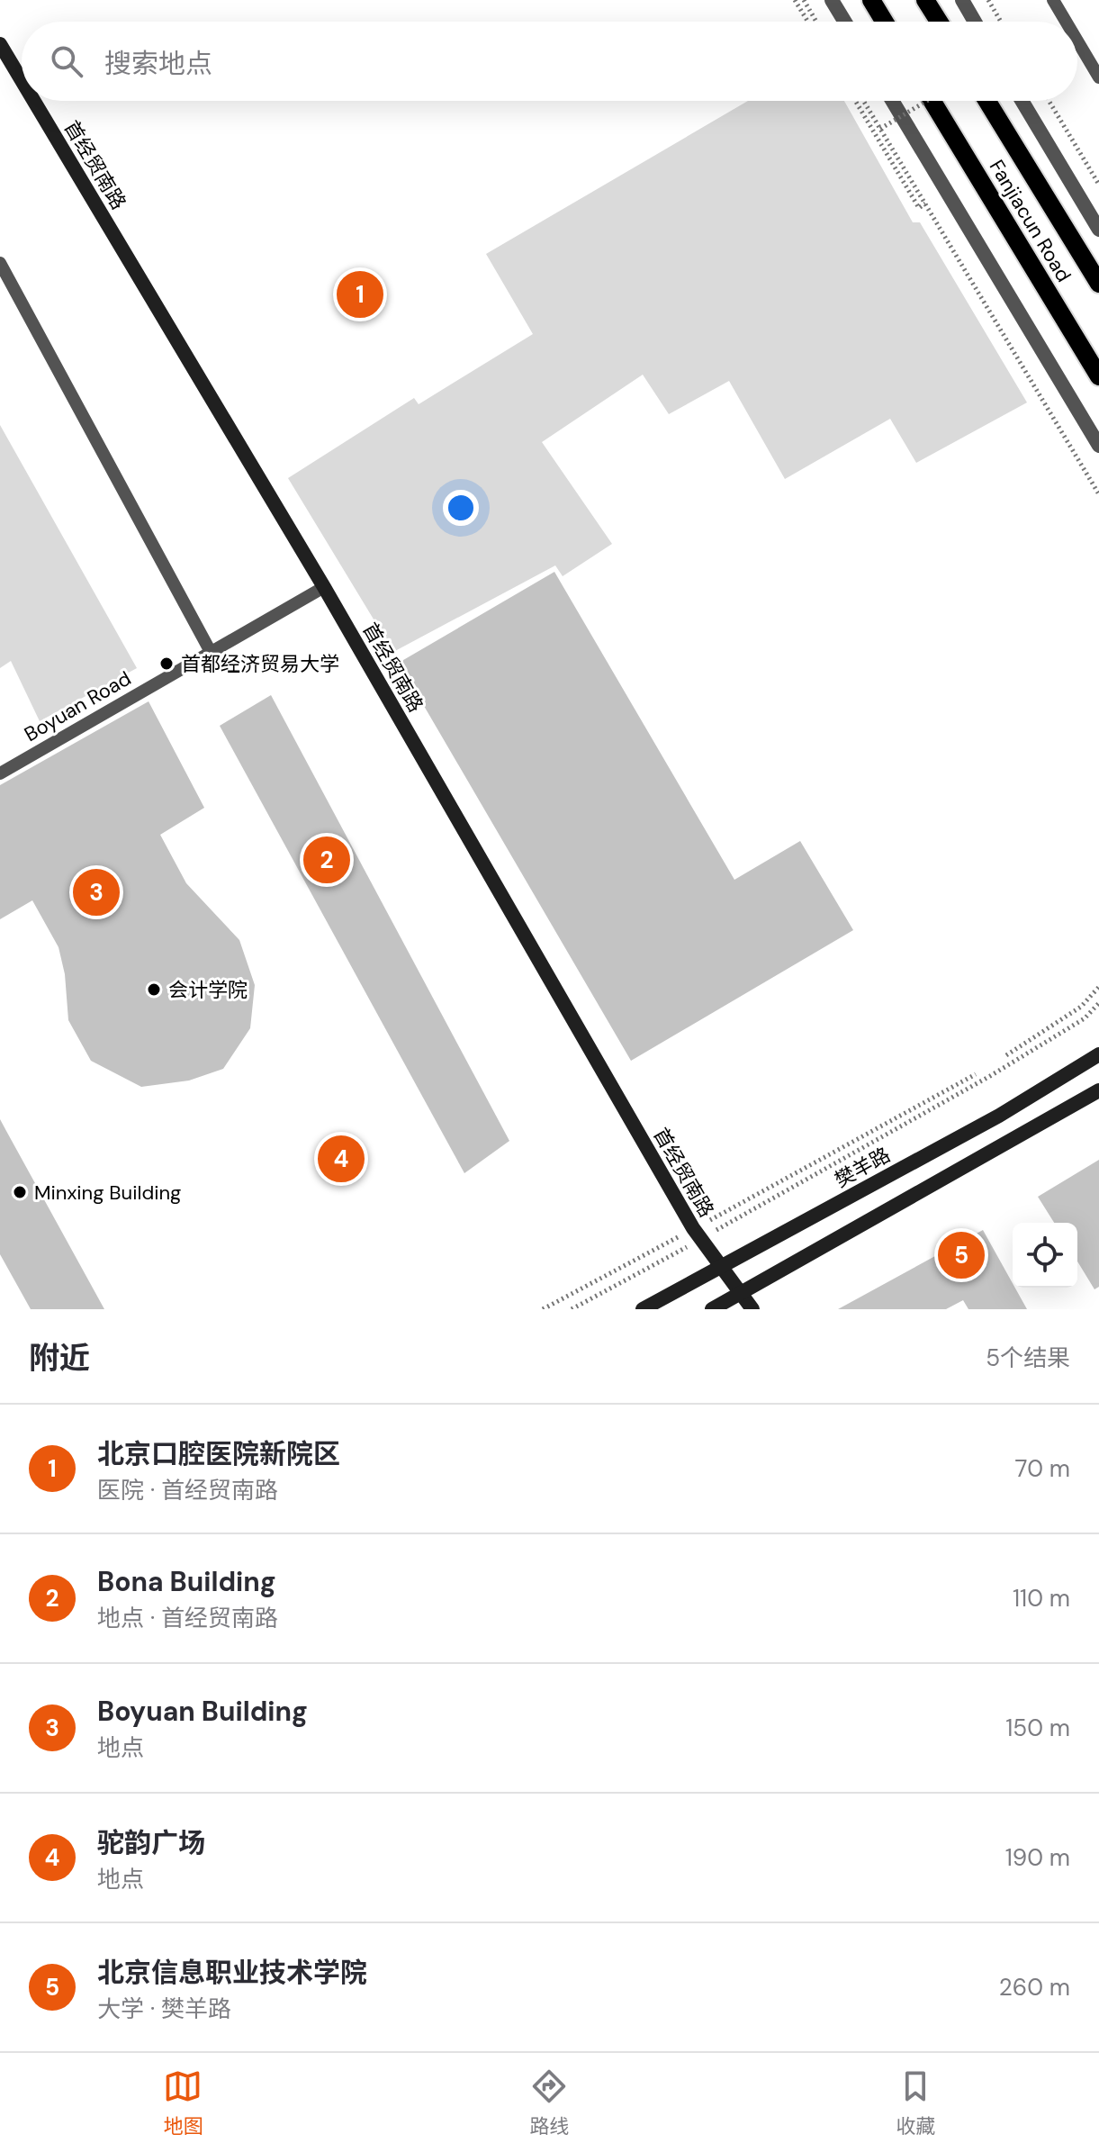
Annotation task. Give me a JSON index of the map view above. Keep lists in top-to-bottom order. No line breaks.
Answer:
{"streets":{"main road":["Fanjiacun Road"],"street":["首经贸南路","樊羊路"],"lane":["Boyuan Road"]},"crossings":[["首经贸南路","Boyuan Road"],["首经贸南路","樊羊路"]],"places":["首都经济贸易大学","会计学院","Minxing Building"],"page":{"search":"搜索地点","pins":["1","2","3","4","5"],"heading":["附近","5个结果"],"list":[{"mark":"1","name":"北京口腔医院新院区","note":"医院 · 首经贸南路","value":"70 m"},{"mark":"2","name":"Bona Building","note":"地点 · 首经贸南路","value":"110 m"},{"mark":"3","name":"Boyuan Building","note":"地点","value":"150 m"},{"mark":"4","name":"驼韵广场","note":"地点","value":"190 m"},{"mark":"5","name":"北京信息职业技术学院","note":"大学 · 樊羊路","value":"260 m"}],"nav":["地图","路线","收藏"]}}
